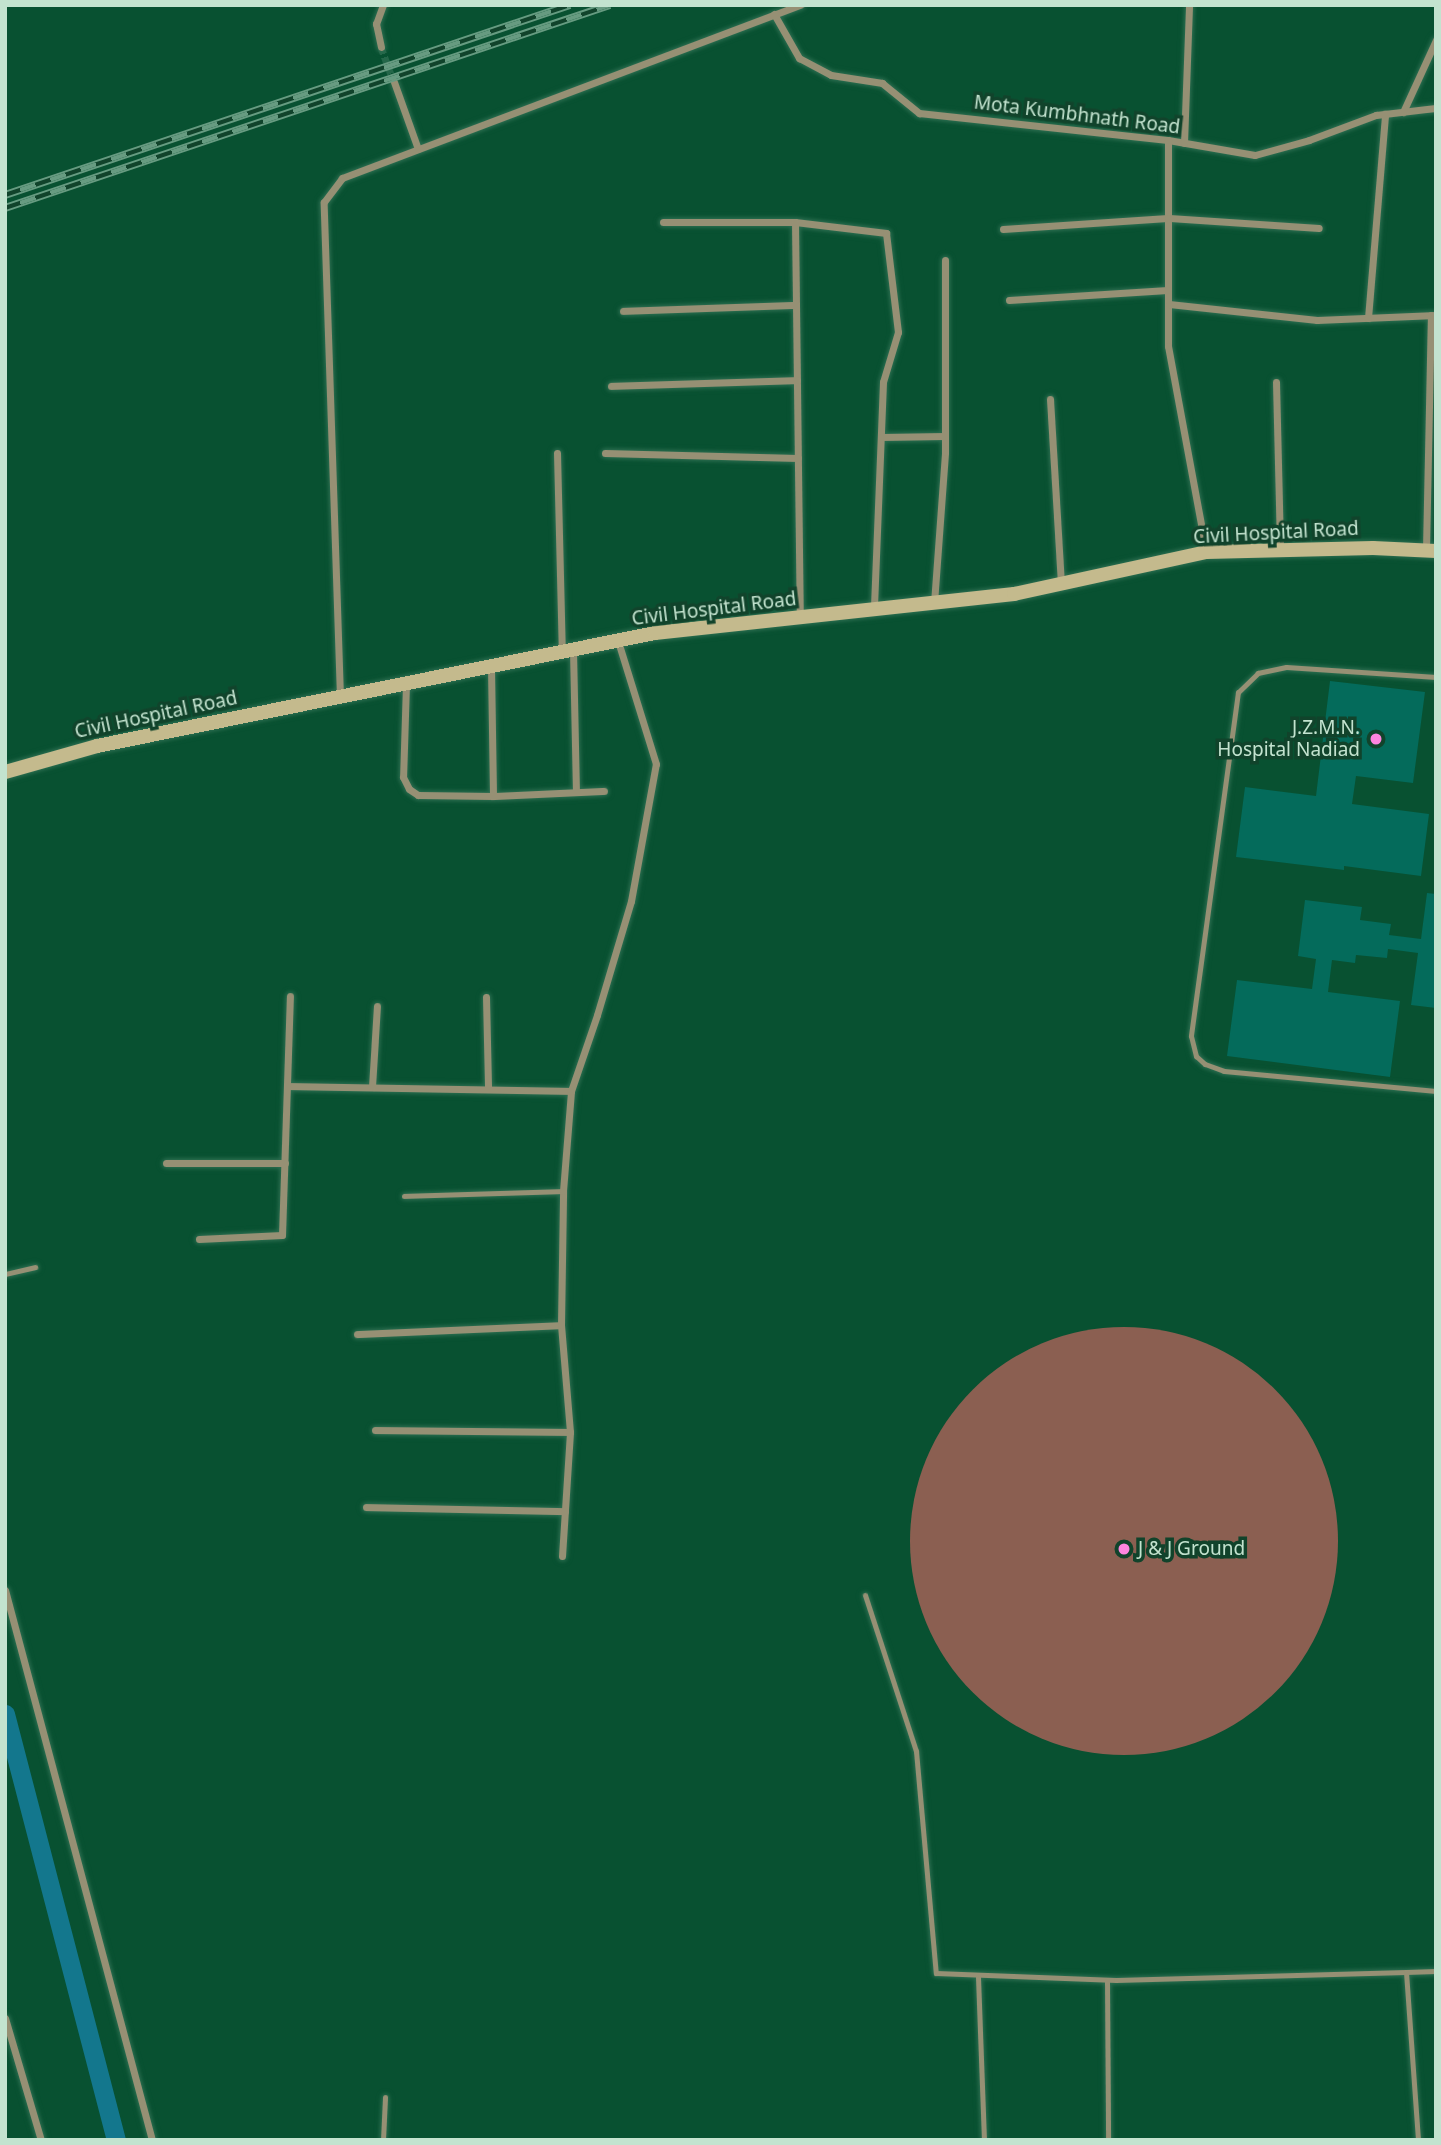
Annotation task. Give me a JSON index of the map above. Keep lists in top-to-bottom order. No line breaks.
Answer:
{"streets":{"street":["Mota Kumbhnath Road","Civil Hospital Road"]},"places":["J.Z.M.N. Hospital Nadiad","J & J Ground"]}
